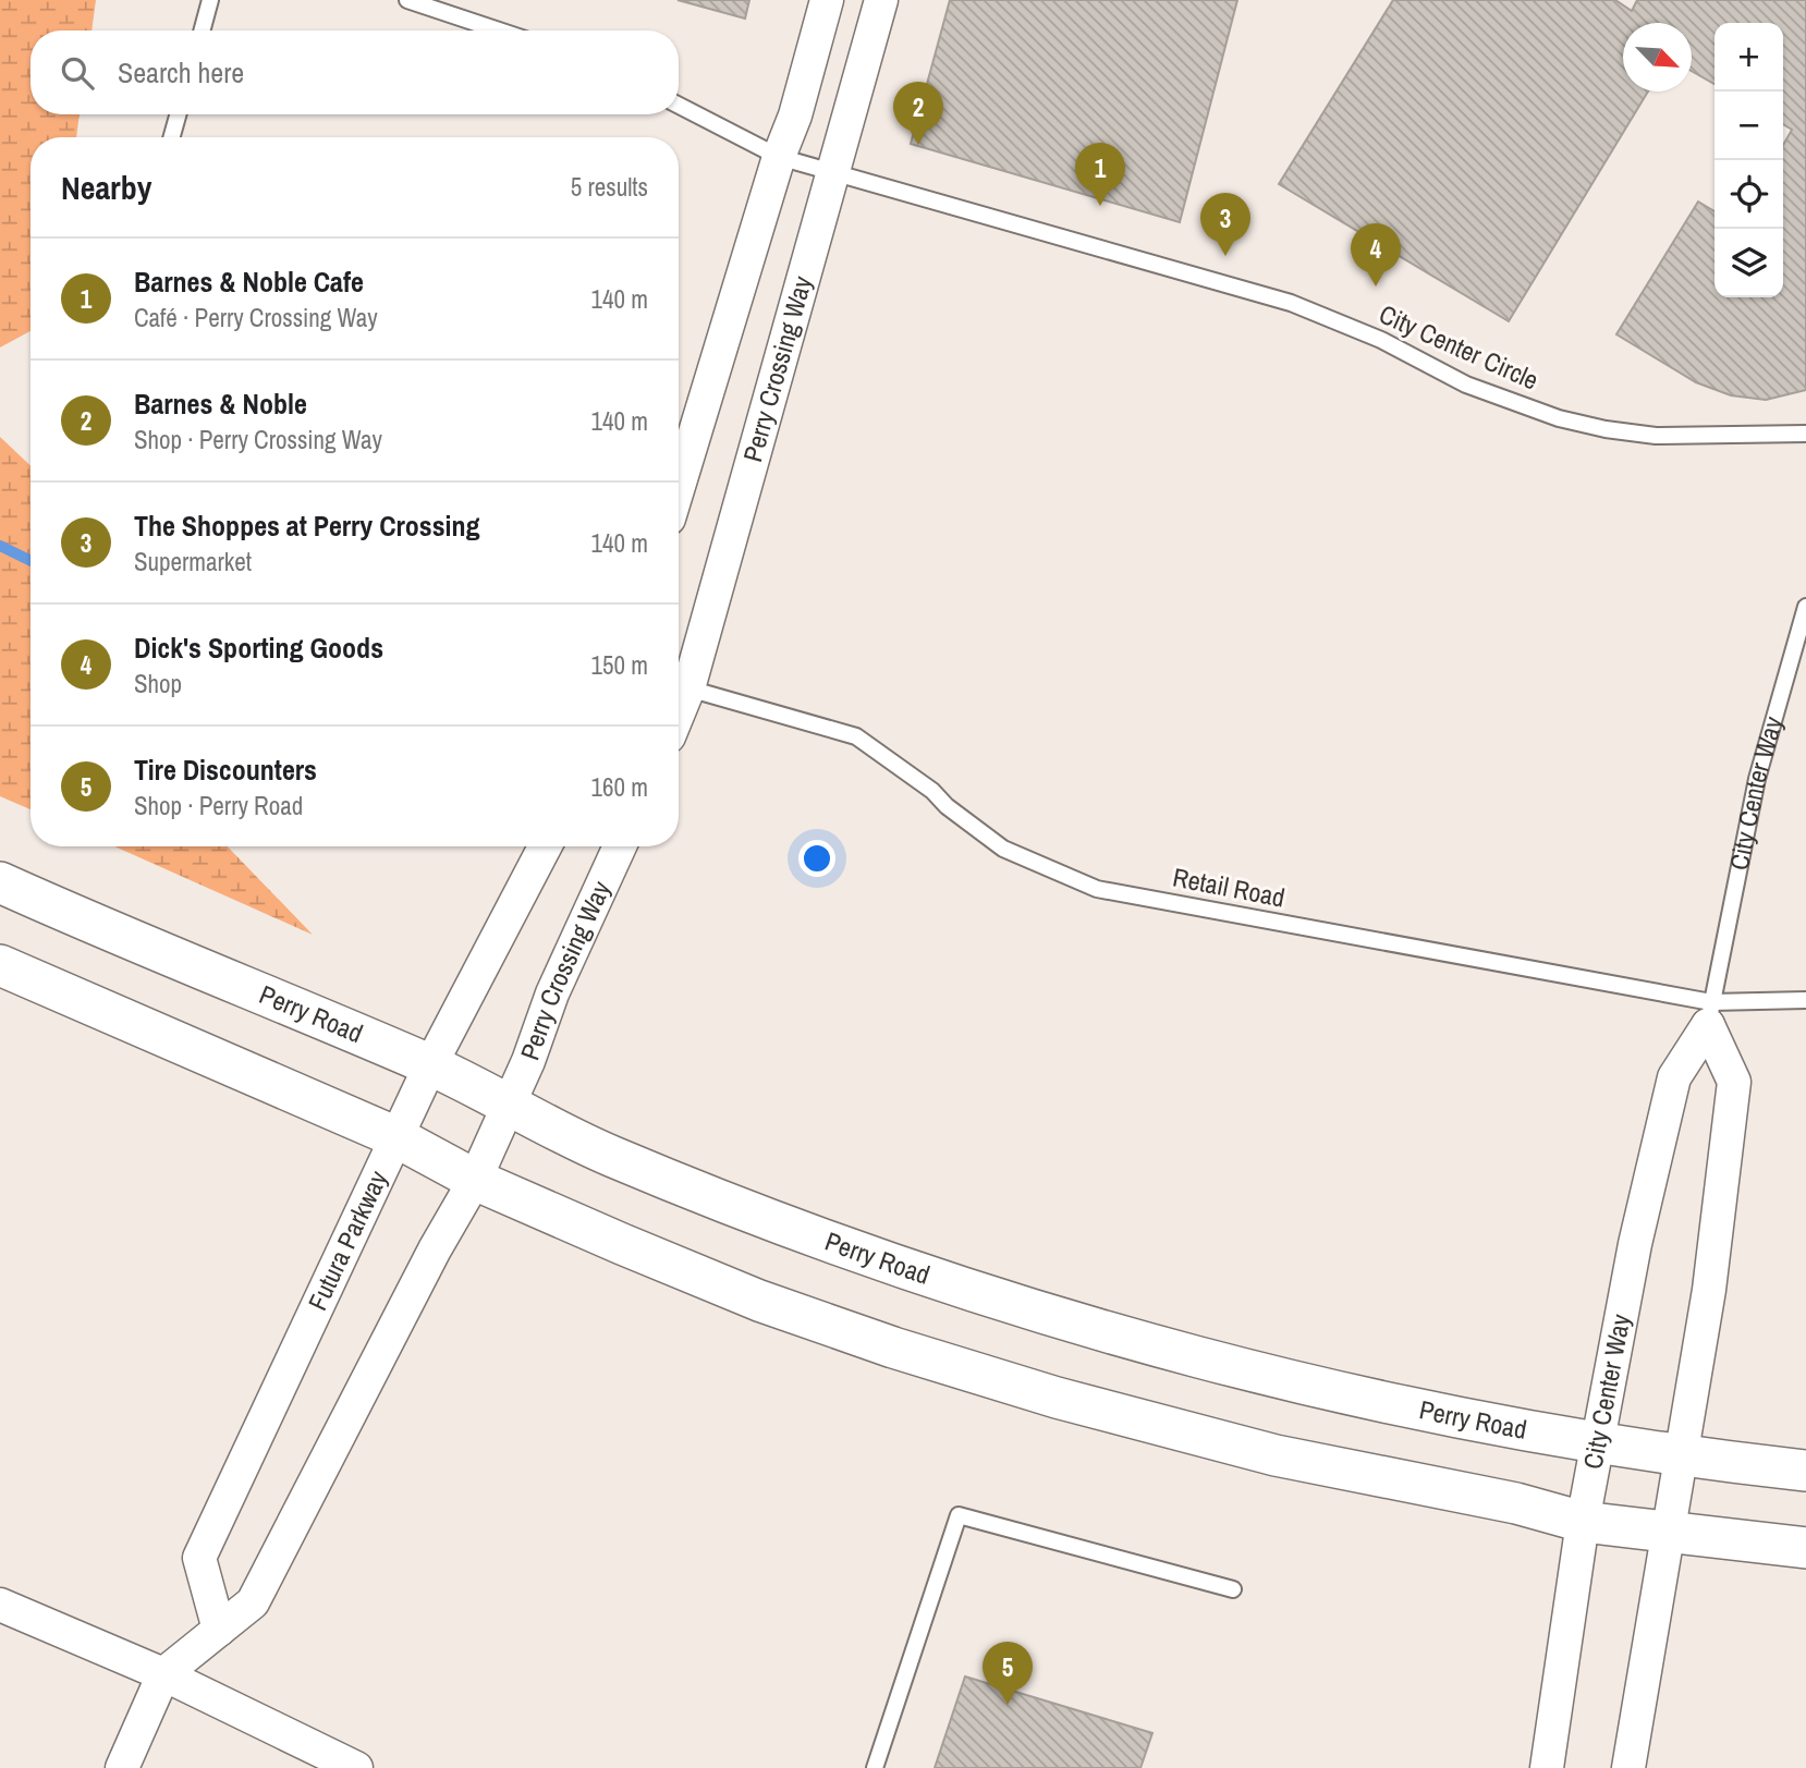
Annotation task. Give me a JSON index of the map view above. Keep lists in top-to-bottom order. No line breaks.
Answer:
{"streets":{"street":["Perry Crossing Way","City Center Way","Perry Road","Futura Parkway"],"lane":["City Center Circle","Retail Road"]},"crossings":[["City Center Circle","Perry Crossing Way"],["Perry Crossing Way","Retail Road"],["Perry Crossing Way","Perry Road"],["City Center Way","Retail Road"],["City Center Way","Perry Road"],["Perry Road","Futura Parkway"]],"north":"bottom right","page":{"map_buttons":["+","−"],"search":"Search here","pins":["2","1","3","4","5"],"heading":["Nearby","5 results"],"list":[{"mark":"1","name":"Barnes & Noble Cafe","note":"Café · Perry Crossing Way","value":"140 m"},{"mark":"2","name":"Barnes & Noble","note":"Shop · Perry Crossing Way","value":"140 m"},{"mark":"3","name":"The Shoppes at Perry Crossing","note":"Supermarket","value":"140 m"},{"mark":"4","name":"Dick's Sporting Goods","note":"Shop","value":"150 m"},{"mark":"5","name":"Tire Discounters","note":"Shop · Perry Road","value":"160 m"}]}}
